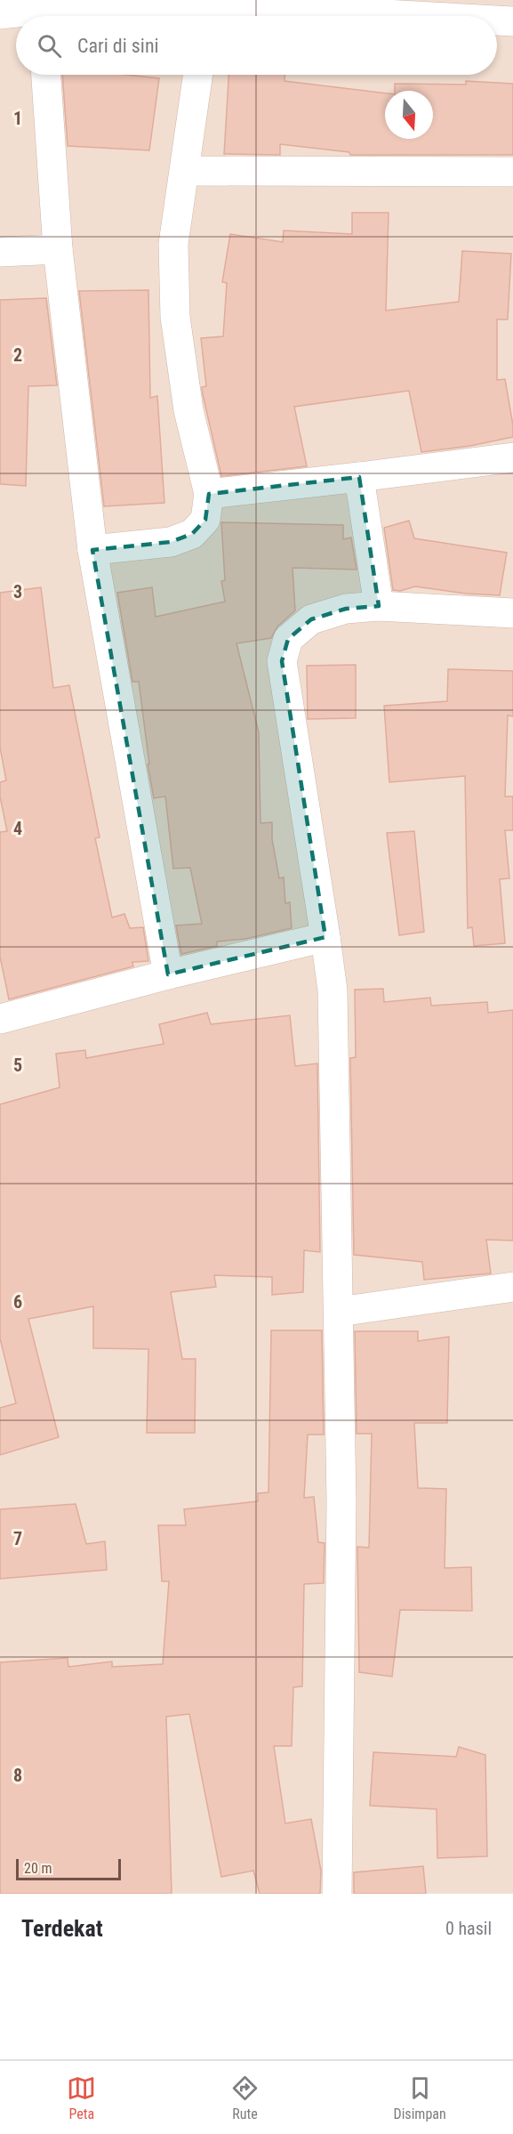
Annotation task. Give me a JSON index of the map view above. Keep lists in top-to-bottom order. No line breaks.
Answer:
{"scale_bar":"20 m","north":"bottom","page":{"search":"Cari di sini","scale":"20 m","heading":["Terdekat","0 hasil"],"nav":["Peta","Rute","Disimpan"]},"grid":{"rows":["1","2","3","4","5","6","7","8"]}}
